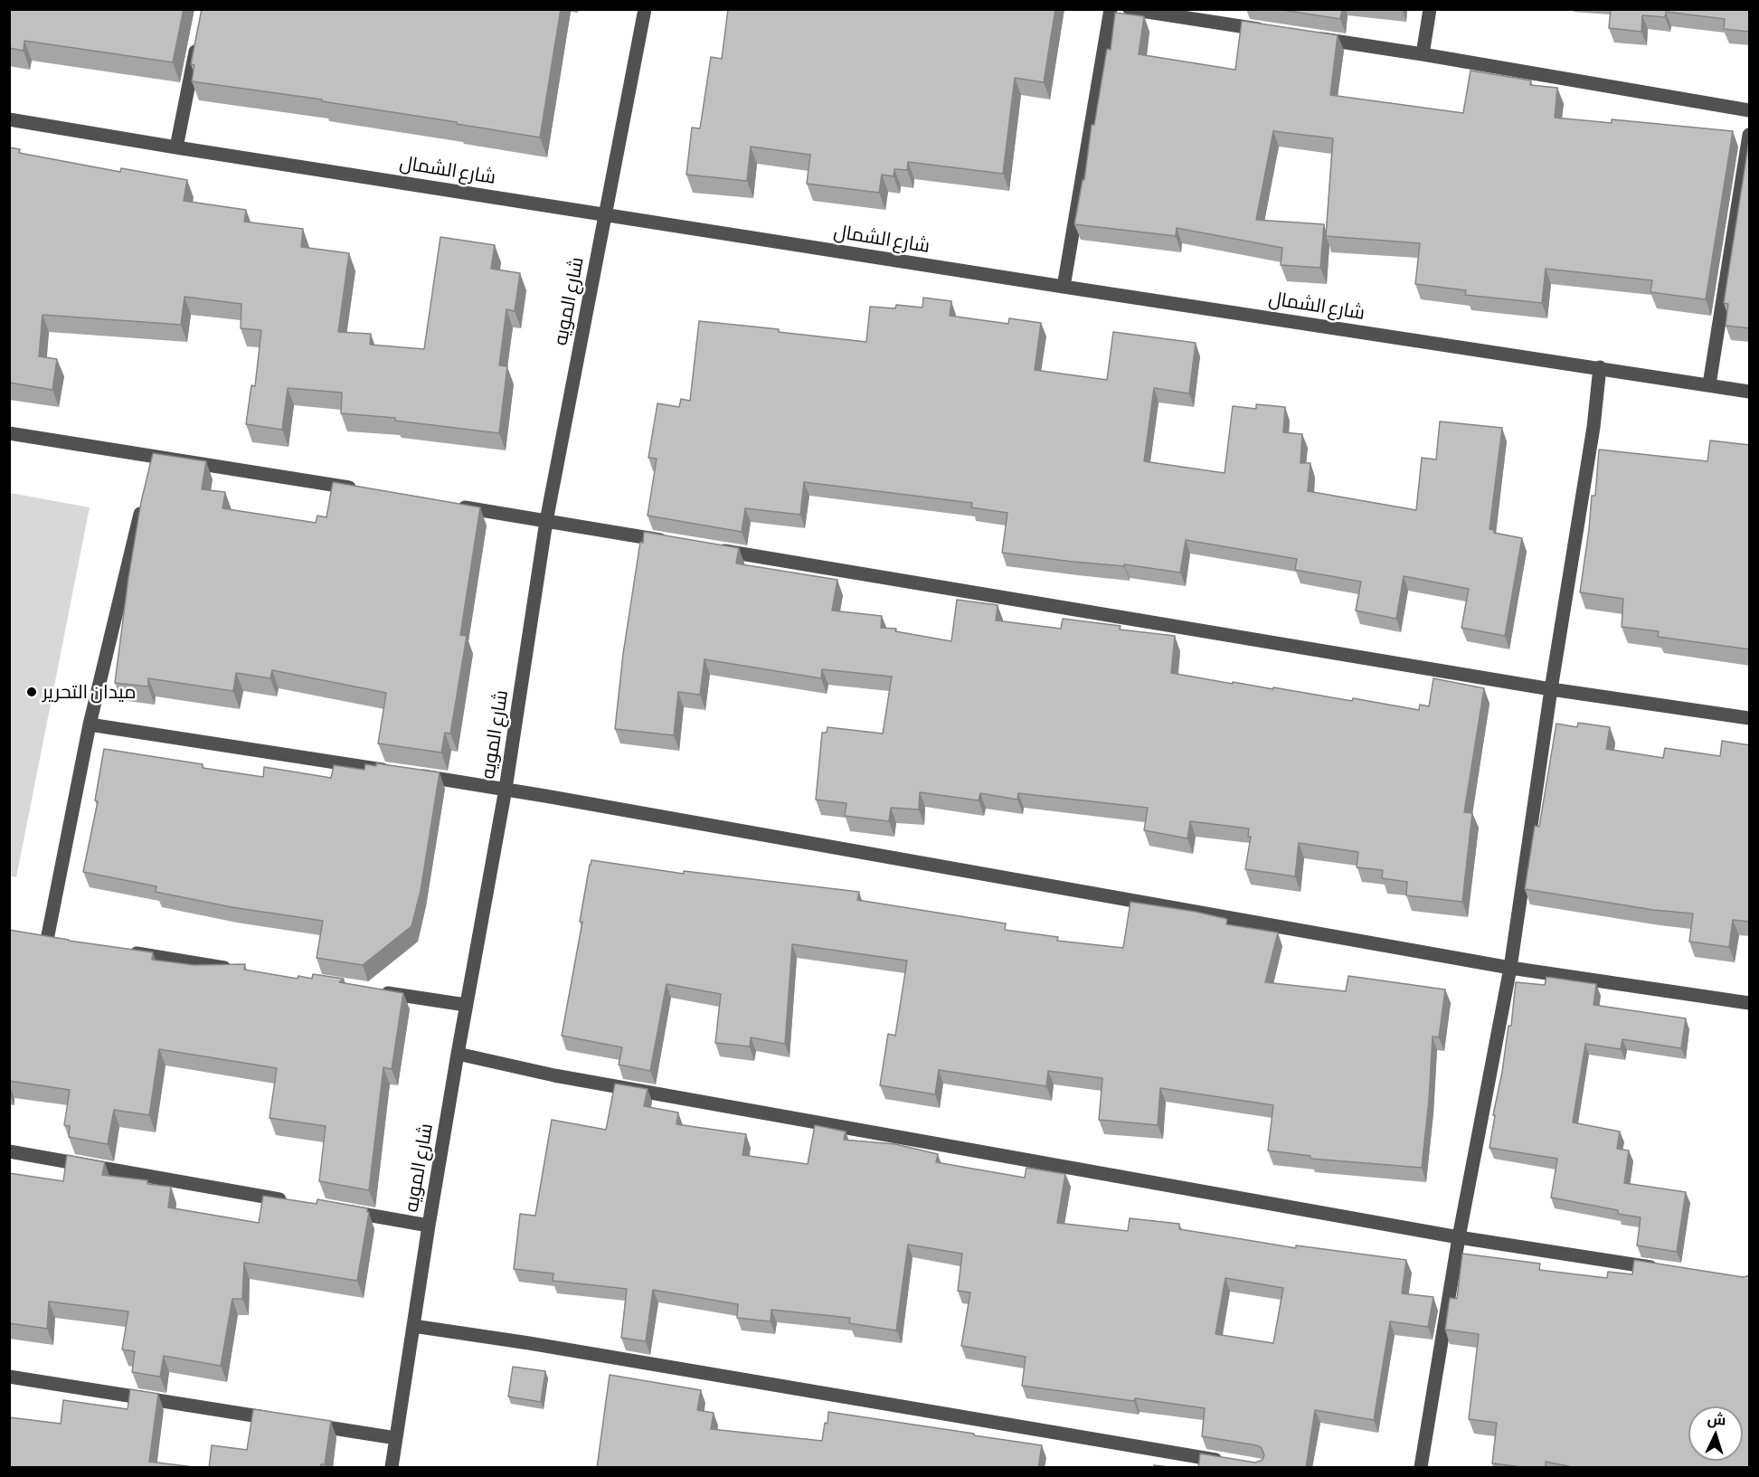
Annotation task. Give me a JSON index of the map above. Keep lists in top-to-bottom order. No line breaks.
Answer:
{"streets":{"street":["شارع الشمال","شارع المويه"]},"crossings":[["شارع الشمال","شارع المويه"]],"places":["ميدان التحرير"],"north":"top"}
